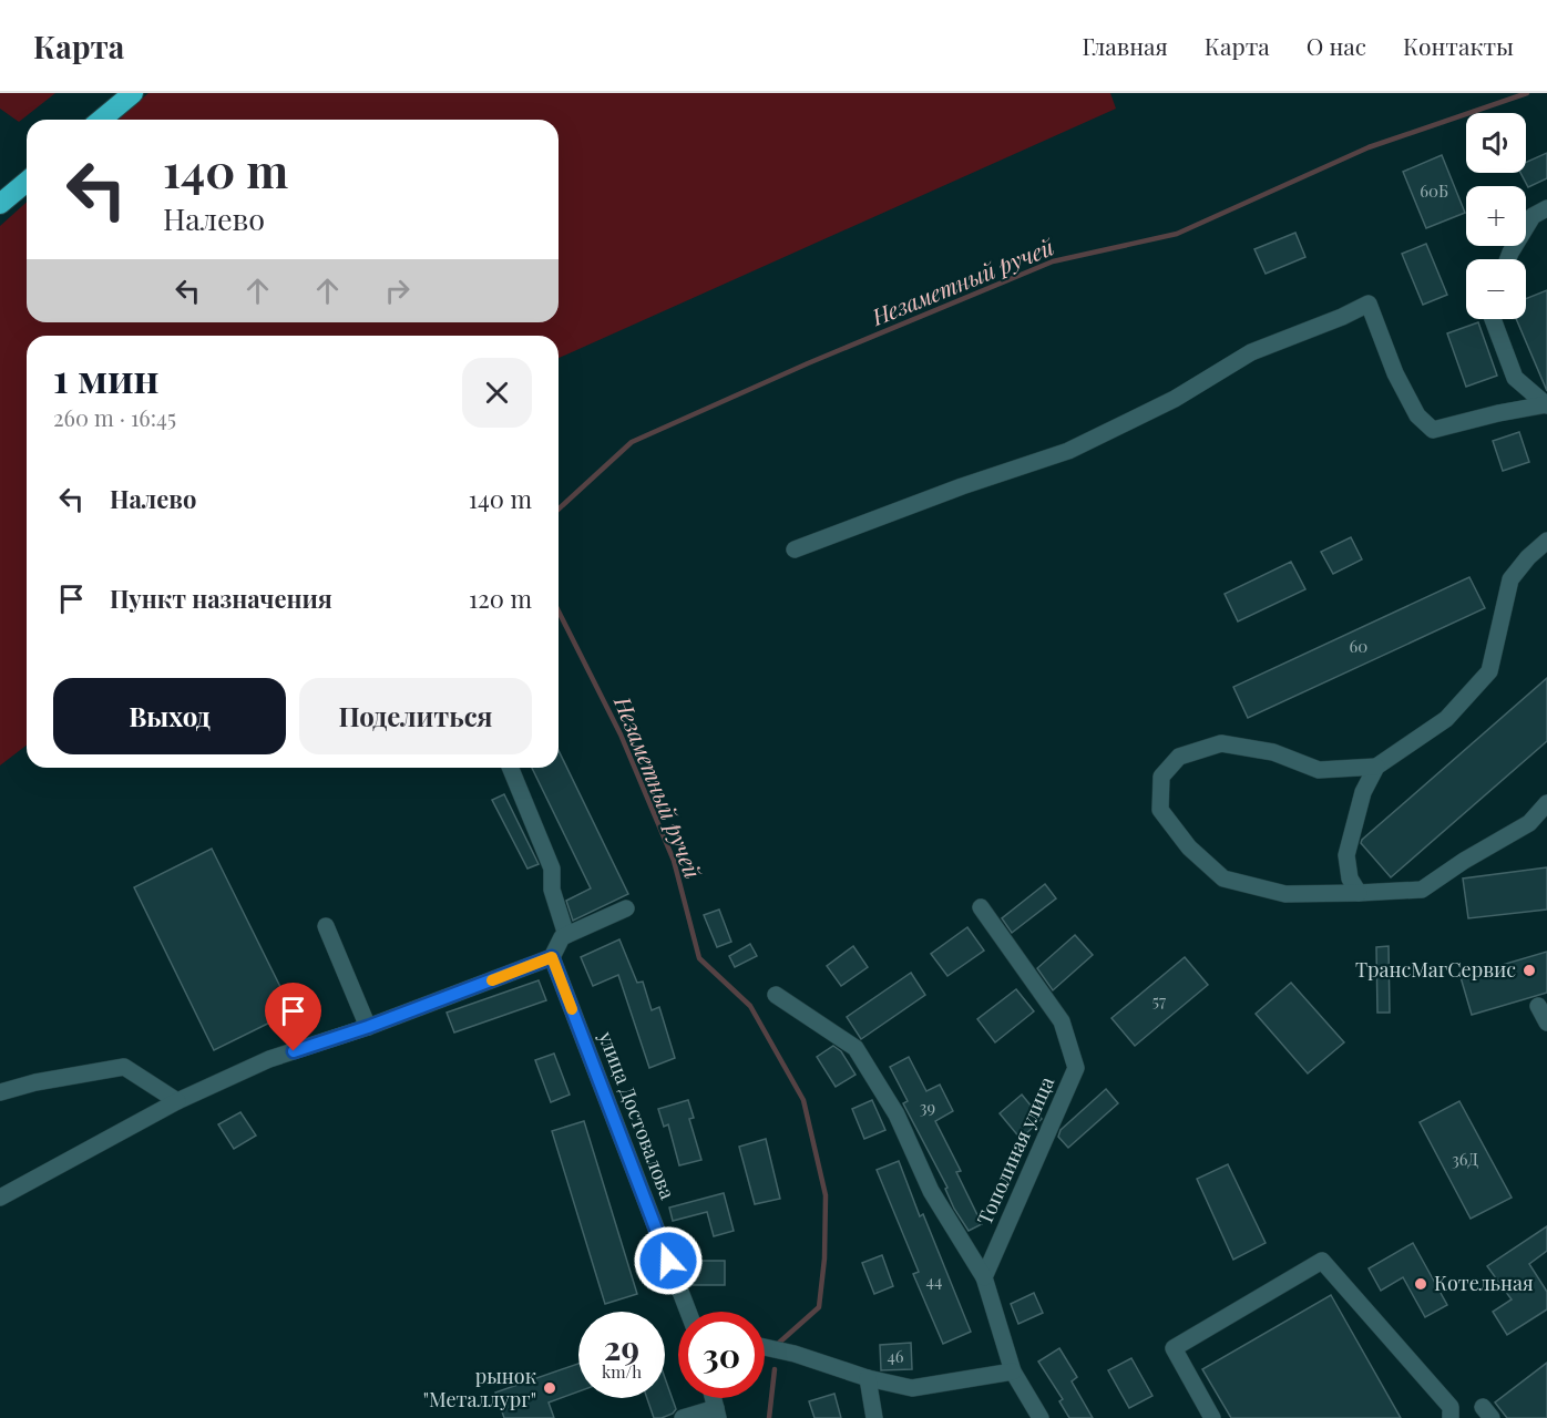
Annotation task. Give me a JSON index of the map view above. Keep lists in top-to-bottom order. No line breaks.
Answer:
{"streets":{"street":["улица Достовалова","Тополиная улица"]},"water":["Незаметный ручей"],"places":["ТрансМагСервис","Котельная","рынок \"Металлург\""],"house_numbers":["60Б","60","57","39","36Д","44","46"],"page":{"header":"Карта","nav":["Главная","Карта","О нас","Контакты"],"map_buttons":["+","−"],"turn":["140 m","Налево"],"heading":["1 мин","260 m · 16:45"],"list":[{"name":"Налево","value":"140 m"},{"name":"Пункт назначения","value":"120 m"}],"buttons":["Выход","Поделиться"],"speed":"29 km/h","limit":"30"}}
